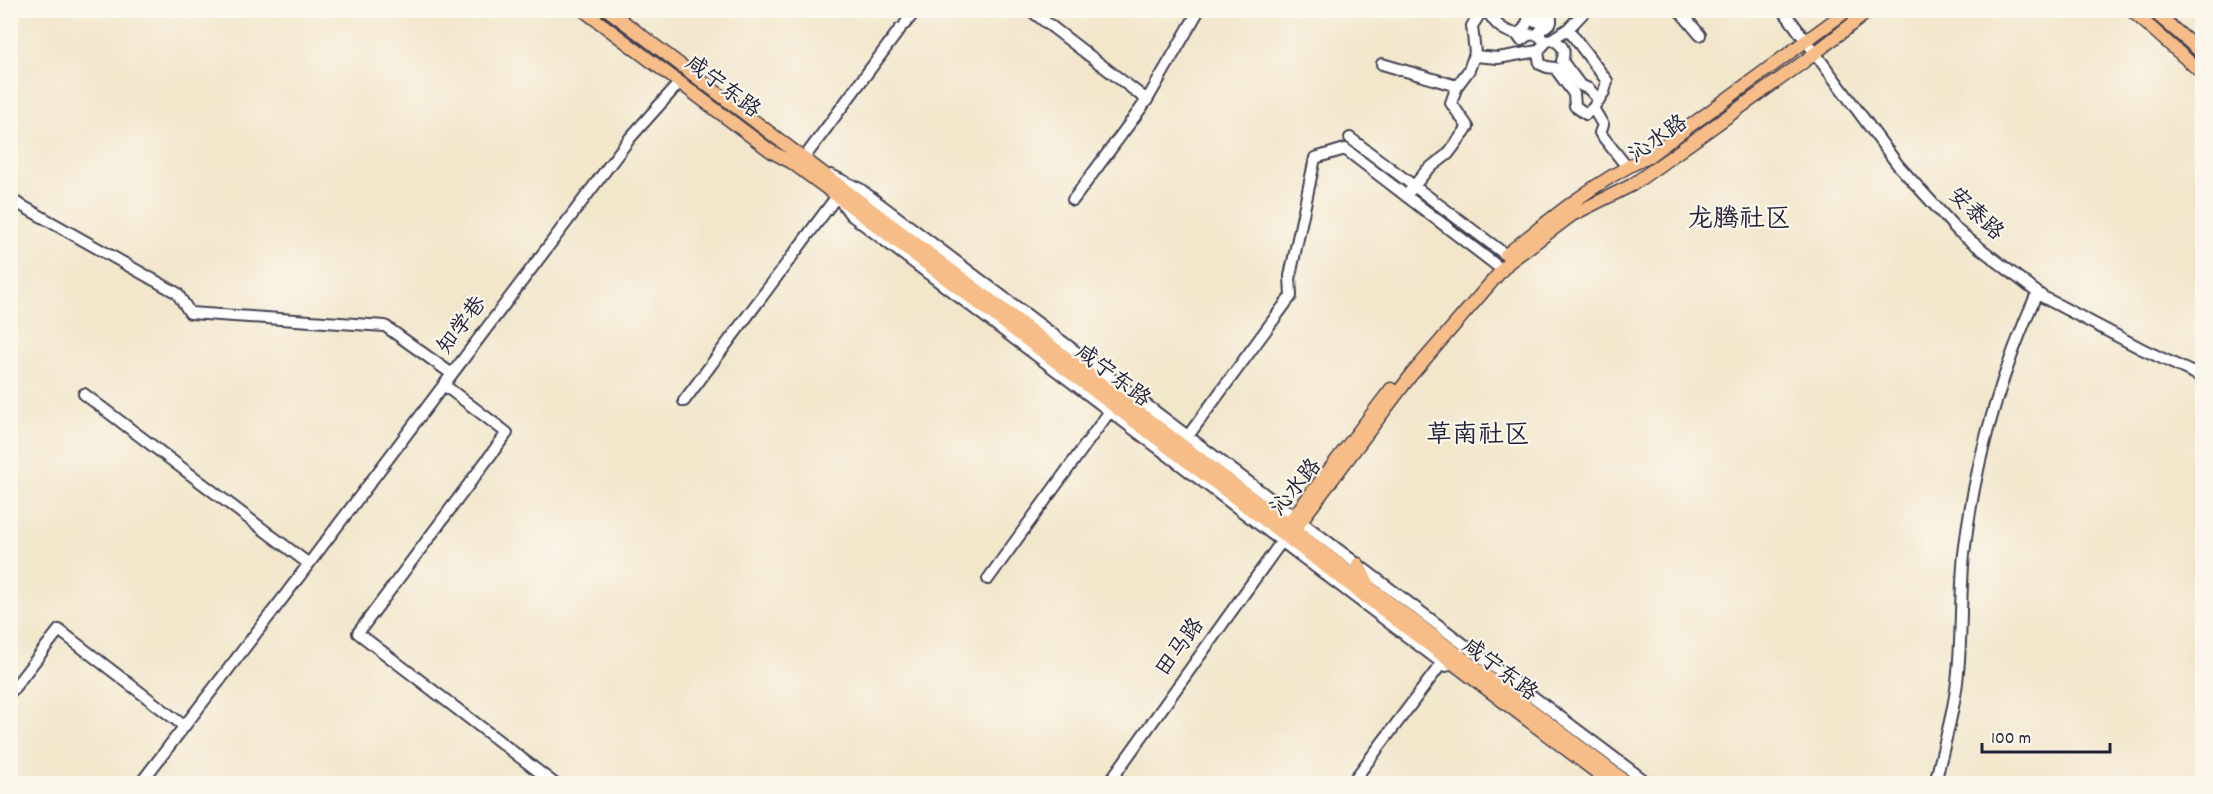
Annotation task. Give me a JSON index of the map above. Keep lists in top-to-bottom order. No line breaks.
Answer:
{"streets":{"main road":["咸宁东路","沁水路"],"street":["安泰路","知学巷","田马路"]},"crossings":[["咸宁东路","沁水路"],["咸宁东路","知学巷"],["咸宁东路","田马路"],["沁水路","安泰路"],["沁水路","田马路"]],"districts":["龙腾社区","草南社区"],"scale_bar":"100 m"}
